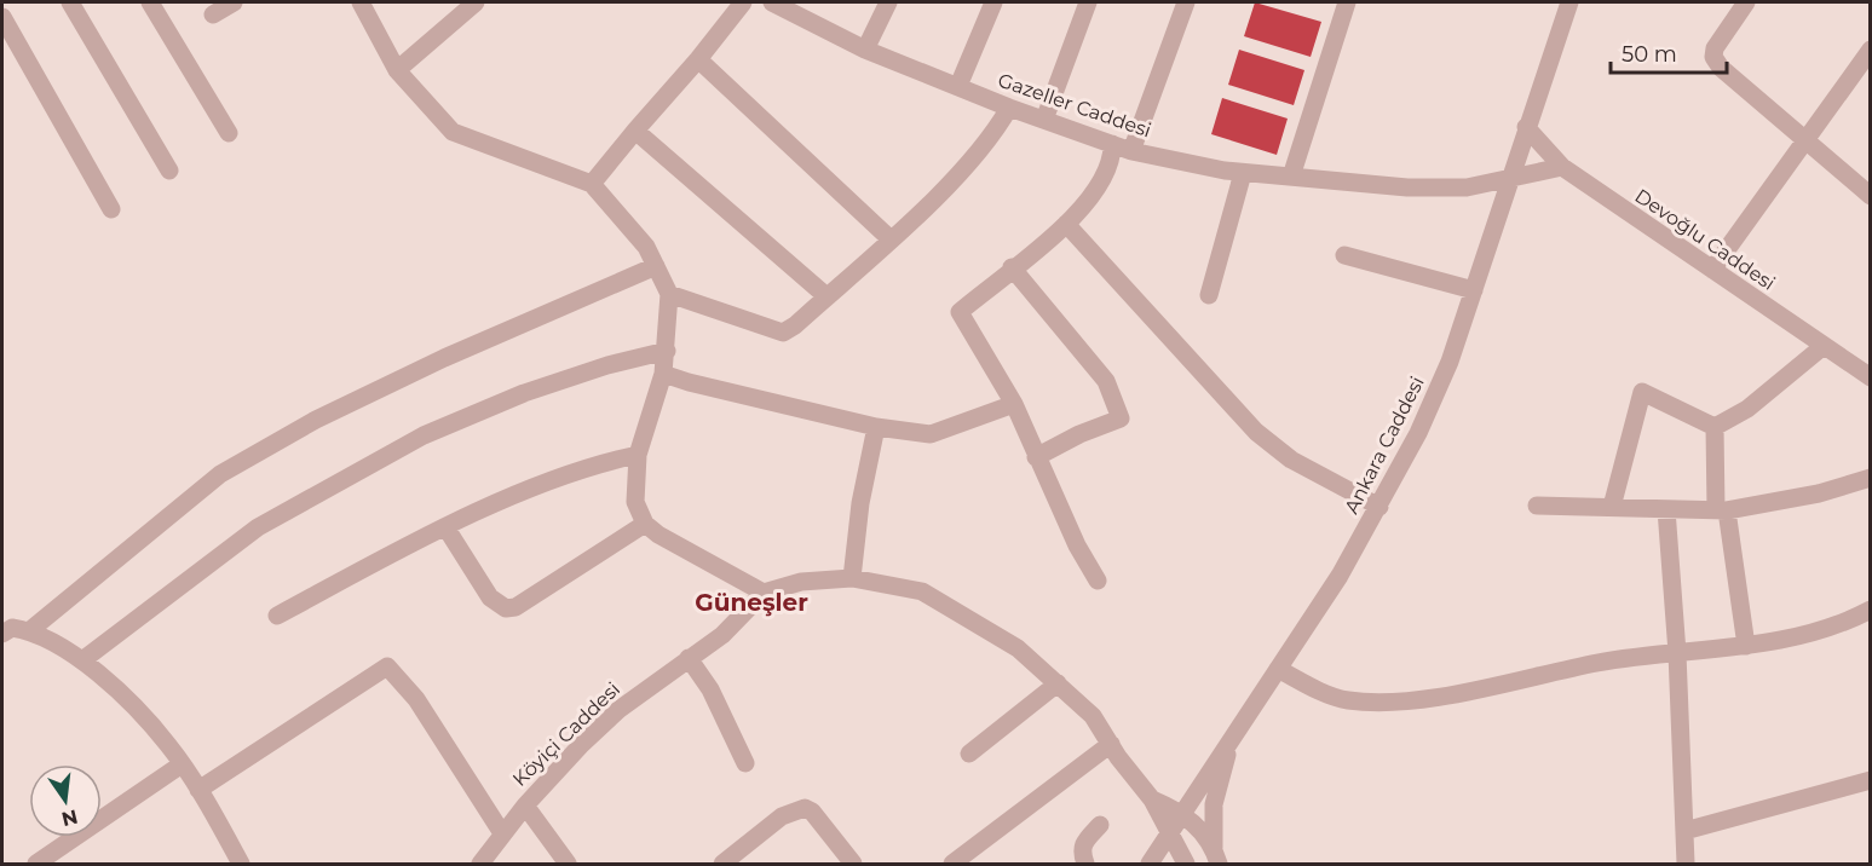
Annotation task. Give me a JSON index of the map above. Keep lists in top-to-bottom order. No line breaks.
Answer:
{"streets":{"street":["Gazeller Caddesi","Devoğlu Caddesi","Ankara Caddesi","Köyiçi Caddesi"]},"crossings":[["Gazeller Caddesi","Devoğlu Caddesi"],["Gazeller Caddesi","Ankara Caddesi"],["Devoğlu Caddesi","Ankara Caddesi"]],"districts":["Güneşler"],"scale_bar":"50 m","north":"bottom"}
